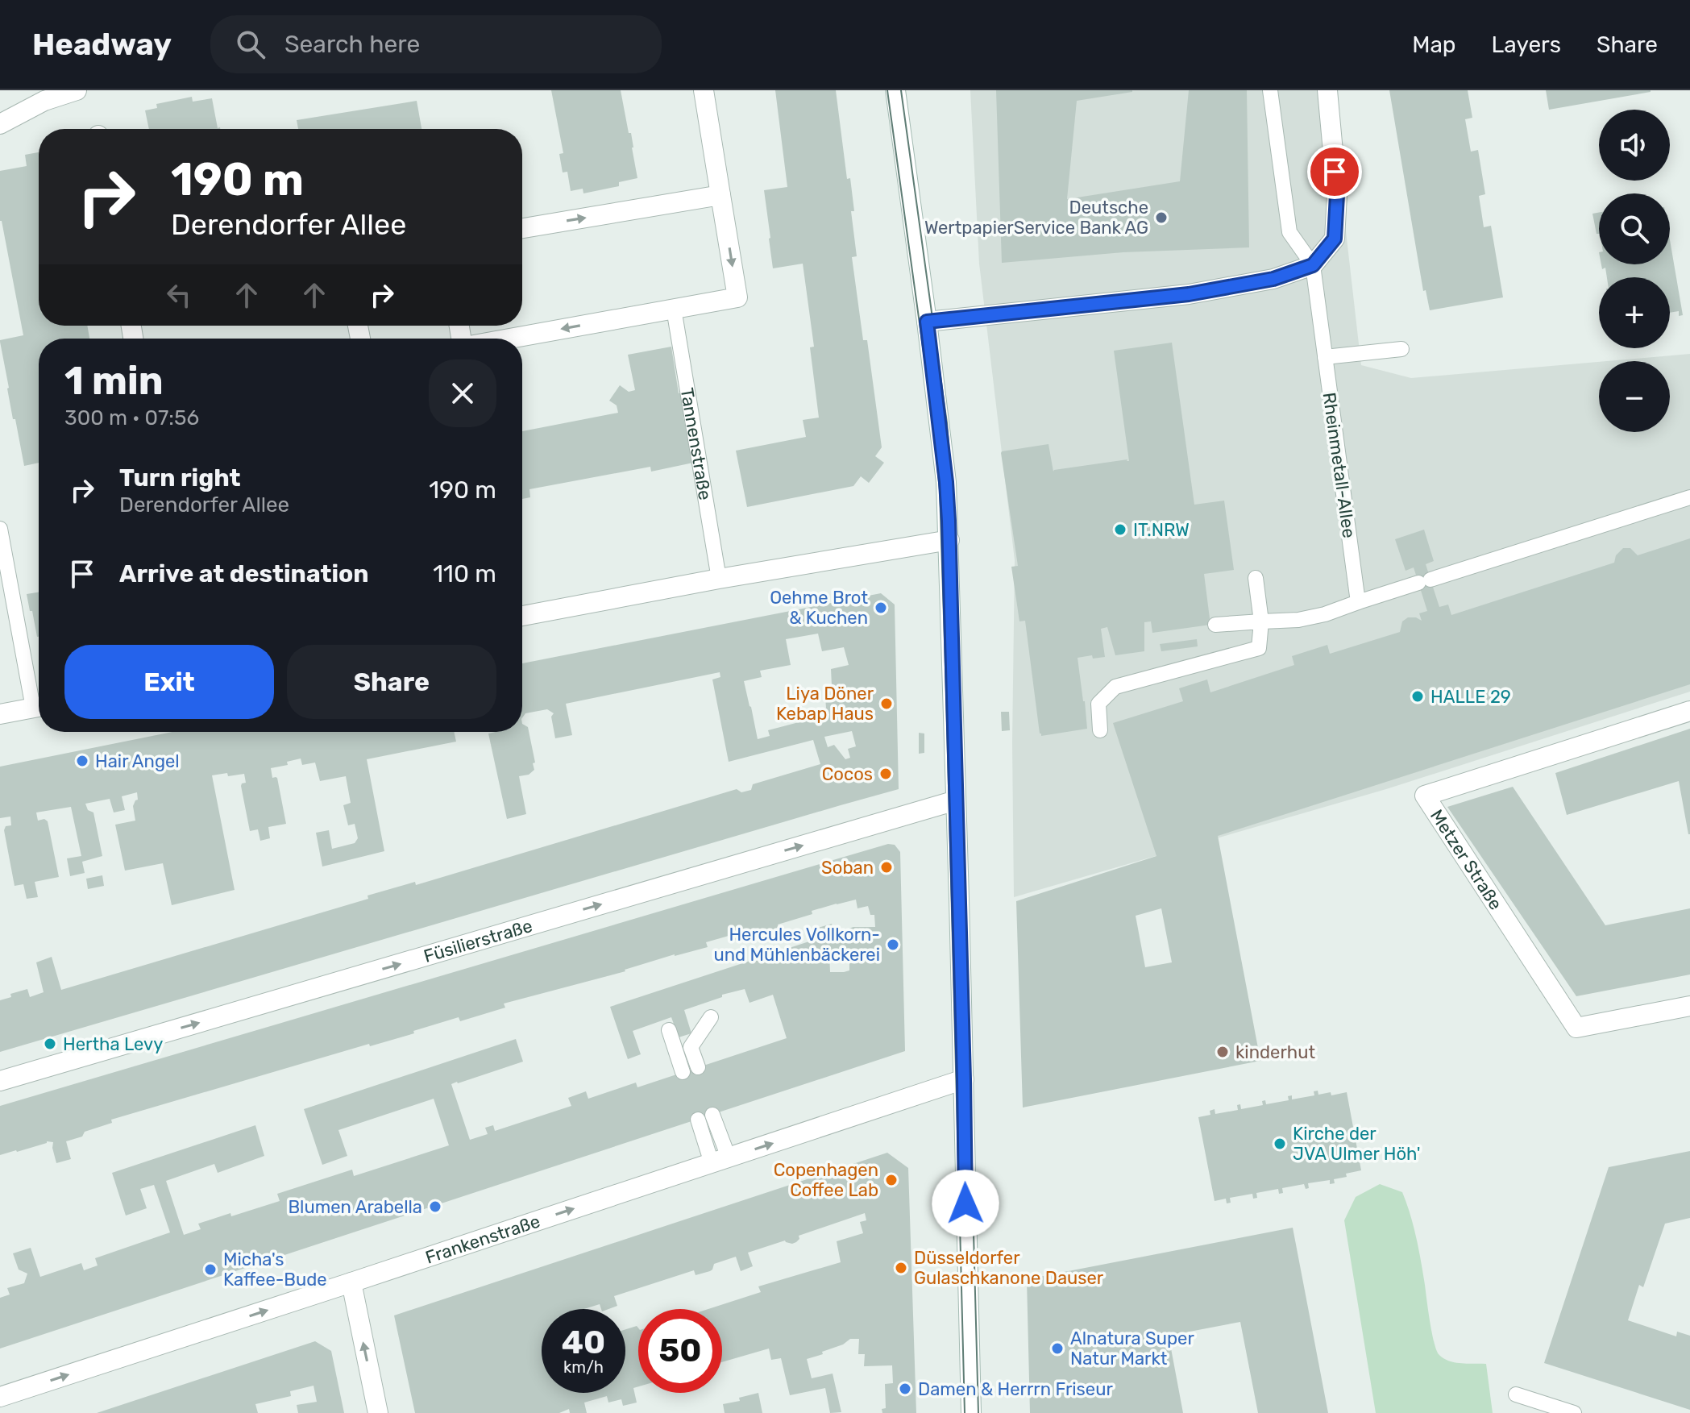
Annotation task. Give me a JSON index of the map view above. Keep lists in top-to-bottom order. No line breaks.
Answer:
{"streets":{"street":["Metzer Straße","Füsilierstraße","Frankenstraße"],"lane":["Tannenstraße","Rheinmetall-Allee"]},"one_way":["Füsilierstraße","Frankenstraße"],"places":["Deutsche WertpapierService Bank AG","IT.NRW","Oehme Brot & Kuchen","HALLE 29","Liya Döner Kebap Haus","Hair Angel","Cocos","Soban","Hercules Vollkorn- und Mühlenbäckerei","Hertha Levy","kinderhut","Kirche der JVA Ulmer Höh'","Copenhagen Coffee Lab","Blumen Arabella","Düsseldorfer Gulaschkanone Dauser","Micha's Kaffee-Bude","Alnatura Super Natur Markt","Damen & Herrrn Friseur"],"page":{"header":"Headway","search":"Search here","nav":["Map","Layers","Share"],"map_buttons":["+","−"],"turn":["190 m","Derendorfer Allee"],"heading":["1 min","300 m · 07:56"],"list":[{"name":"Turn right","note":"Derendorfer Allee","value":"190 m"},{"name":"Arrive at destination","value":"110 m"}],"buttons":["Exit","Share"],"speed":"40 km/h","limit":"50"}}
